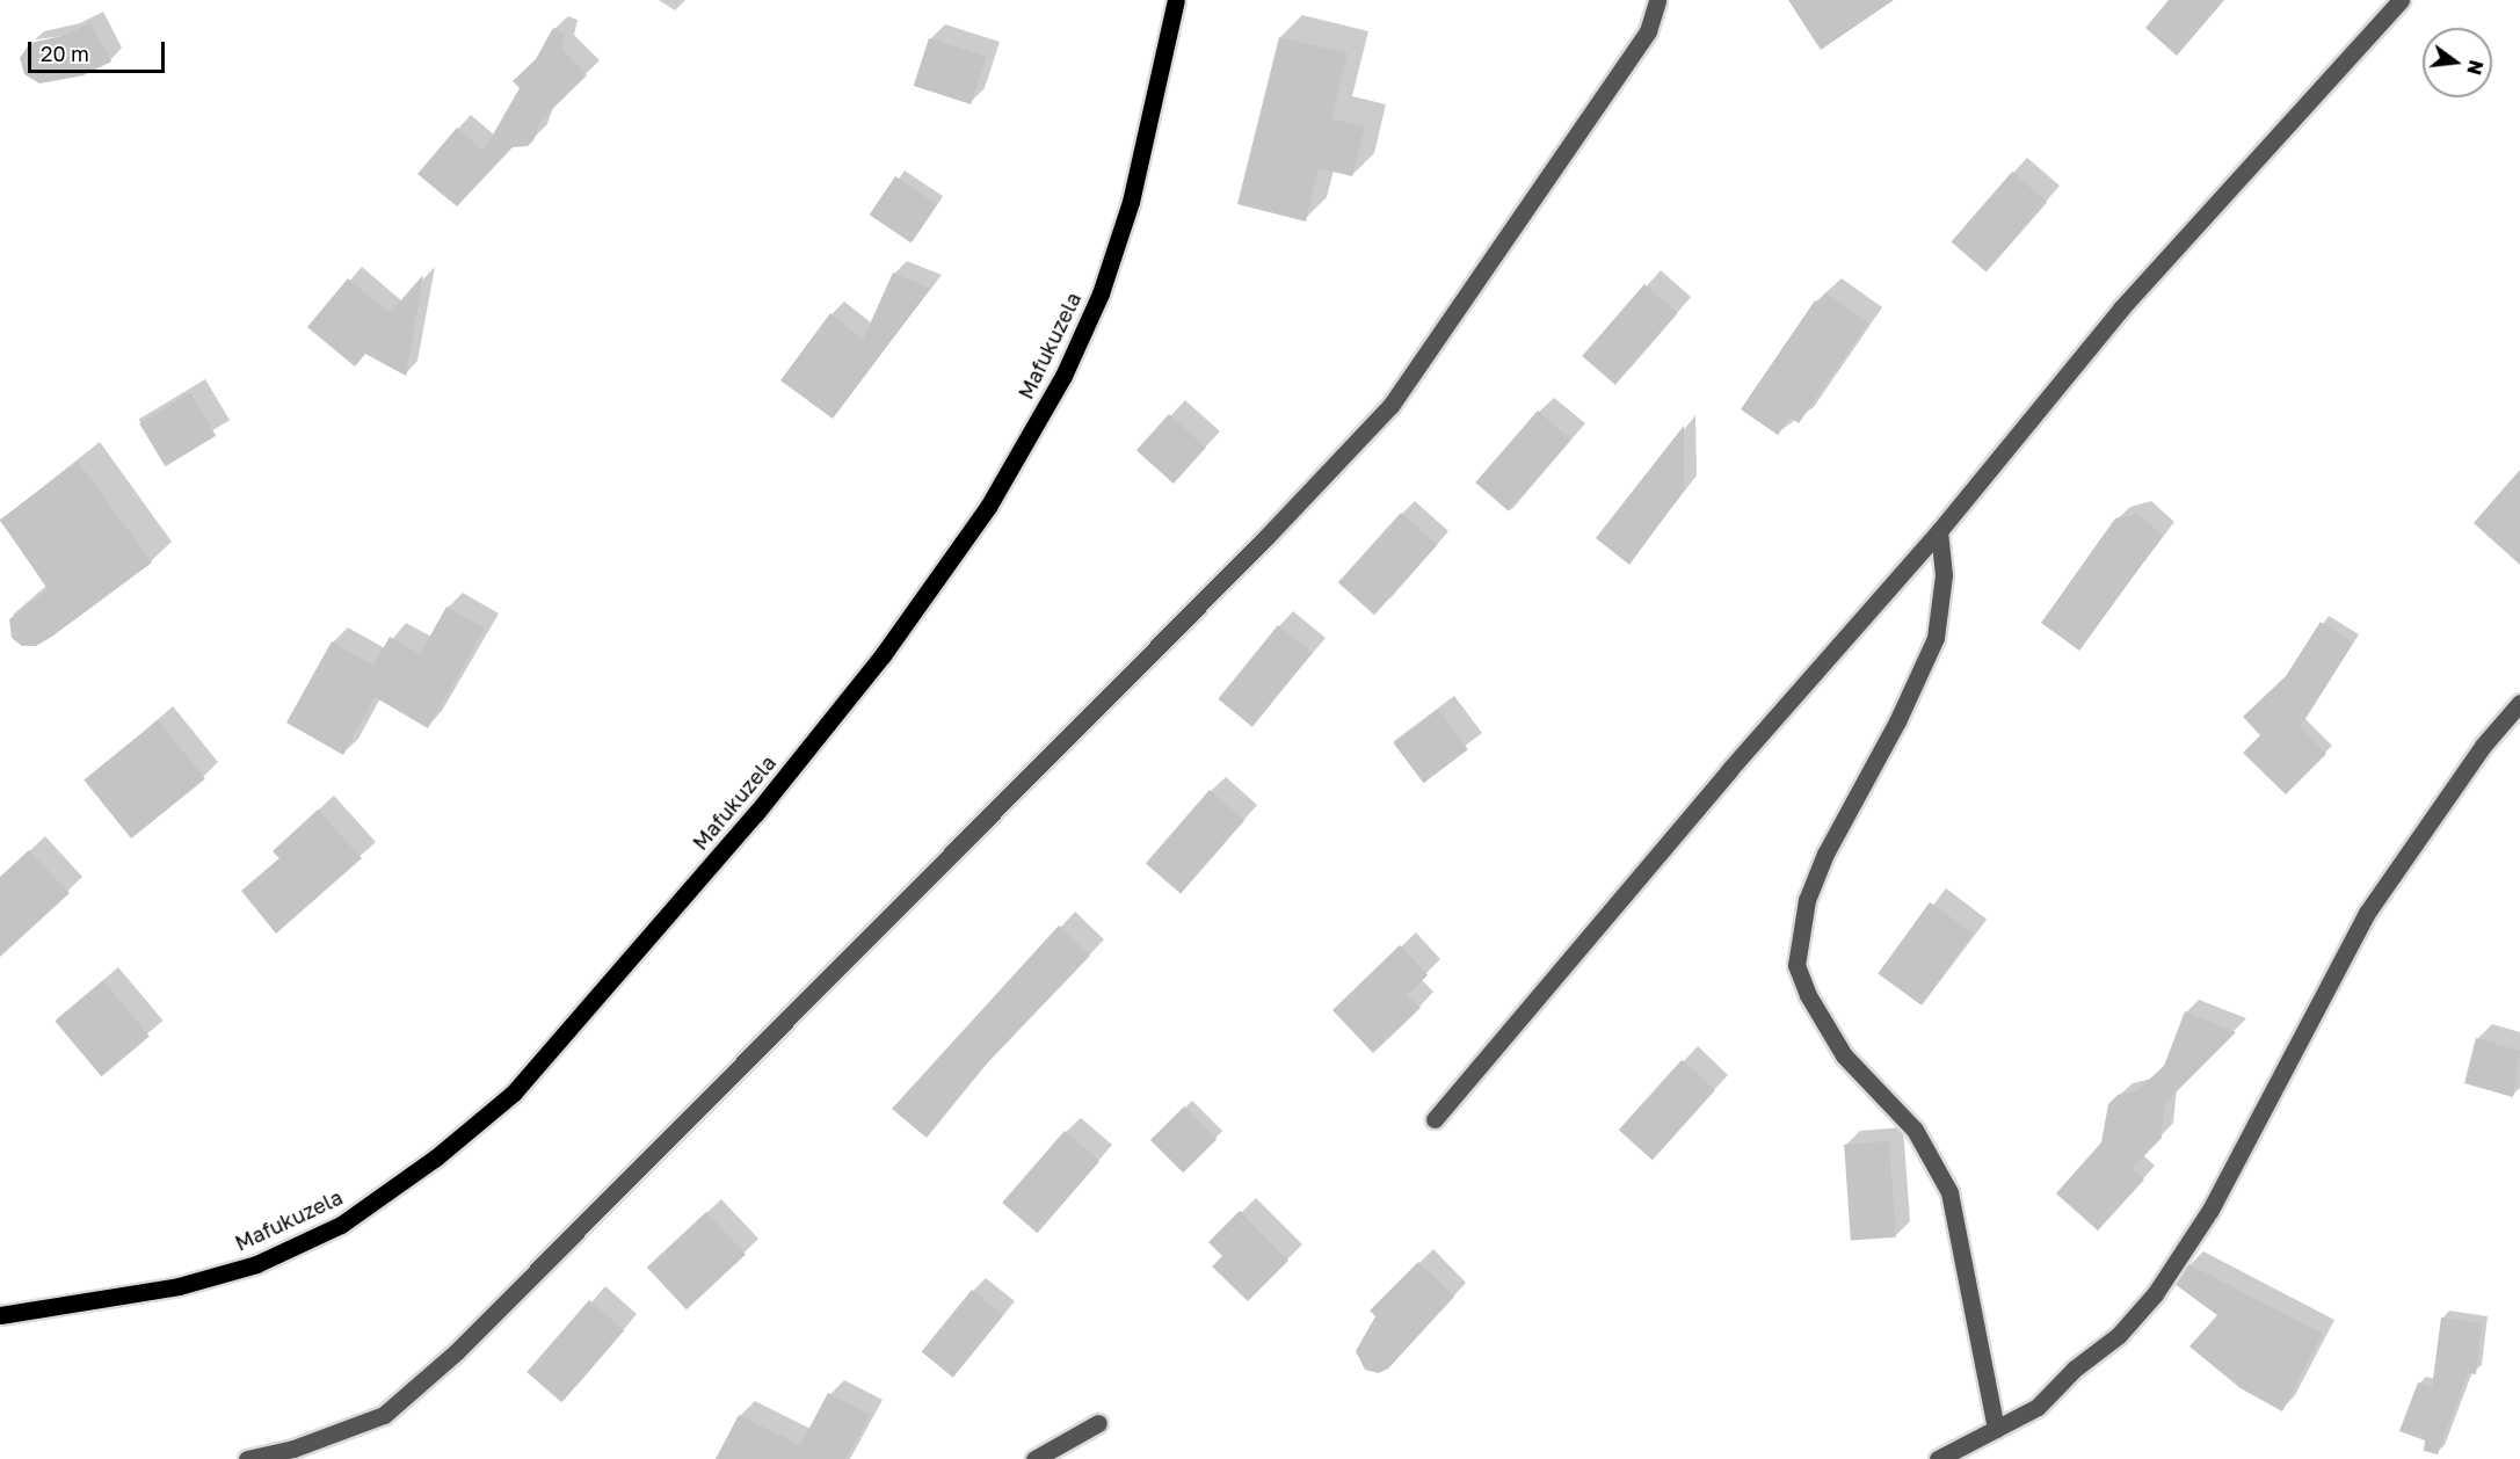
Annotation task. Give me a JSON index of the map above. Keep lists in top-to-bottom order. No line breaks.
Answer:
{"streets":{"main road":["Mafukuzela"]},"scale_bar":"20 m","north":"right"}
